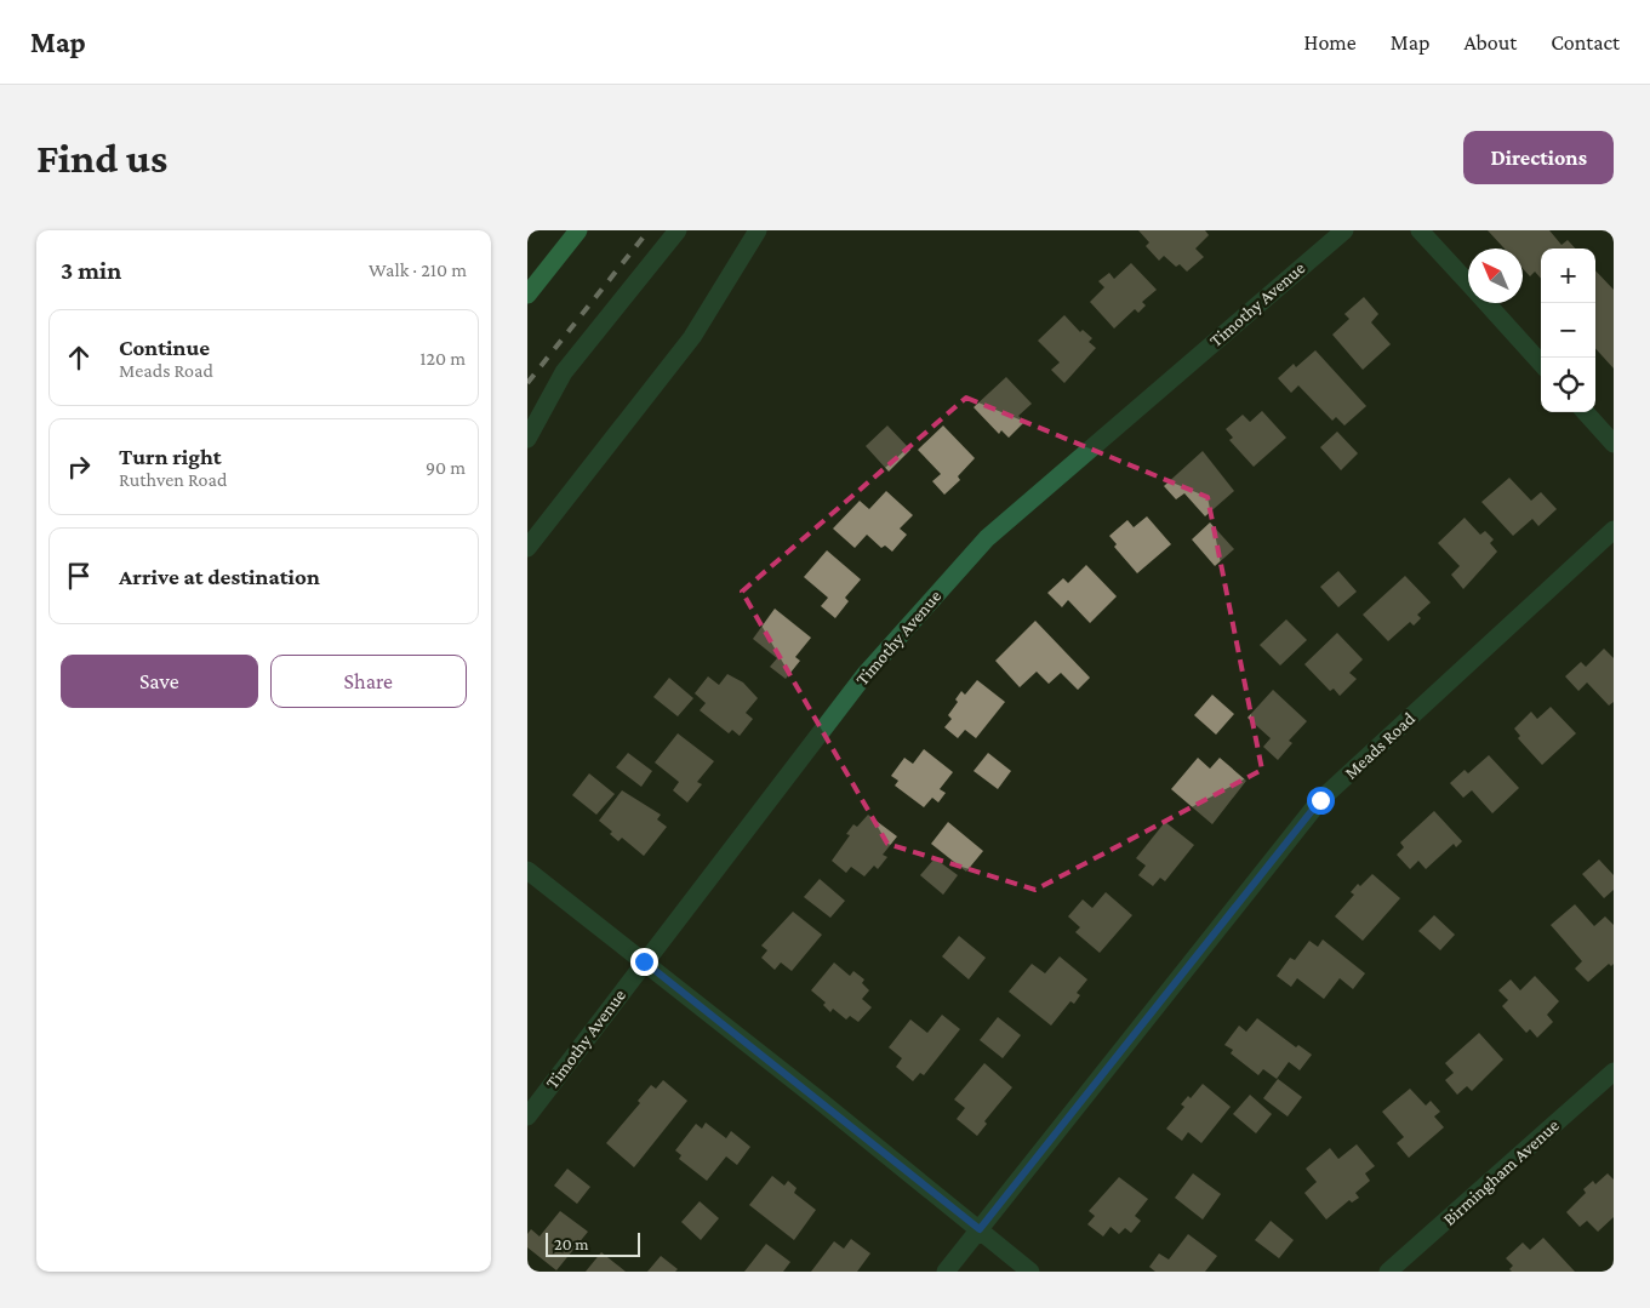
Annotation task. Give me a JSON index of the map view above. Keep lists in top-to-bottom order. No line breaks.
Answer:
{"streets":{"street":["Timothy Avenue","Meads Road","Birmingham Avenue"]},"scale_bar":"20 m","north":"top left","page":{"header":"Map","nav":["Home","Map","About","Contact"],"buttons":["Directions",["Save","Share"]],"title":"Find us","heading":["3 min","Walk · 210 m"],"map_buttons":["+","−"],"list":[["Continue","Meads Road","120 m"],["Turn right","Ruthven Road","90 m"],"Arrive at destination"],"scale":"20 m"}}
